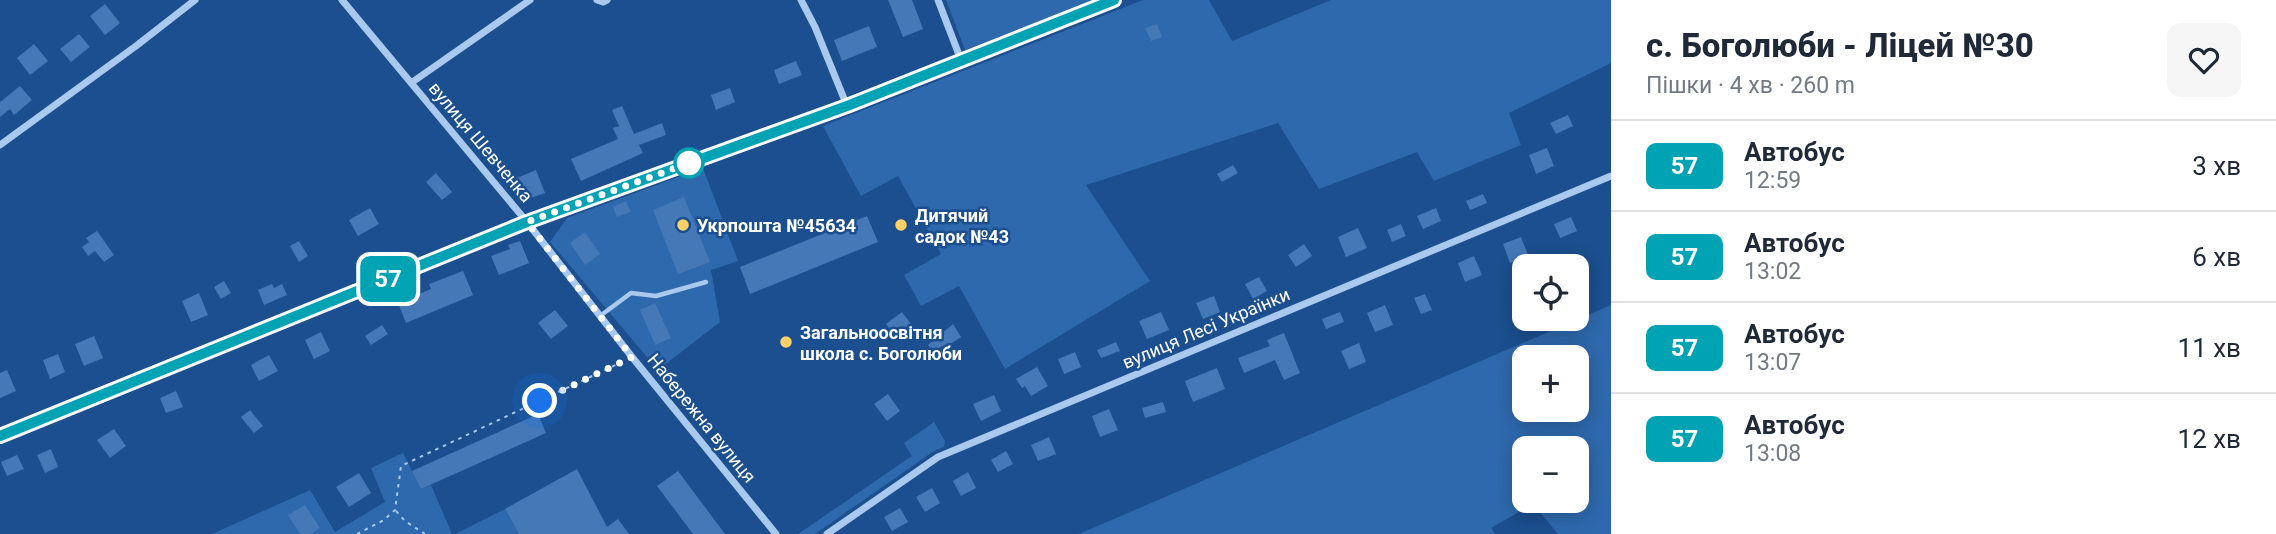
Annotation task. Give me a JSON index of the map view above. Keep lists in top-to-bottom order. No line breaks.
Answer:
{"streets":{"street":["вулиця Шевченка","вулиця Лесі Українки","Набережна вулиця"]},"crossings":[["вулиця Шевченка","Набережна вулиця"]],"places":["Укрпошта №45634","Дитячий садок №43","Загальноосвітня школа с. Боголюби"],"lines":["bus line 57"],"page":{"on_map":"57","heading":["с. Боголюби - Ліцей №30","Пішки · 4 хв · 260 m"],"list":[{"mark":"57","name":"Автобус","note":"12:59","value":"3 хв"},{"mark":"57","name":"Автобус","note":"13:02","value":"6 хв"},{"mark":"57","name":"Автобус","note":"13:07","value":"11 хв"},{"mark":"57","name":"Автобус","note":"13:08","value":"12 хв"}],"map_buttons":["+","−"]}}
